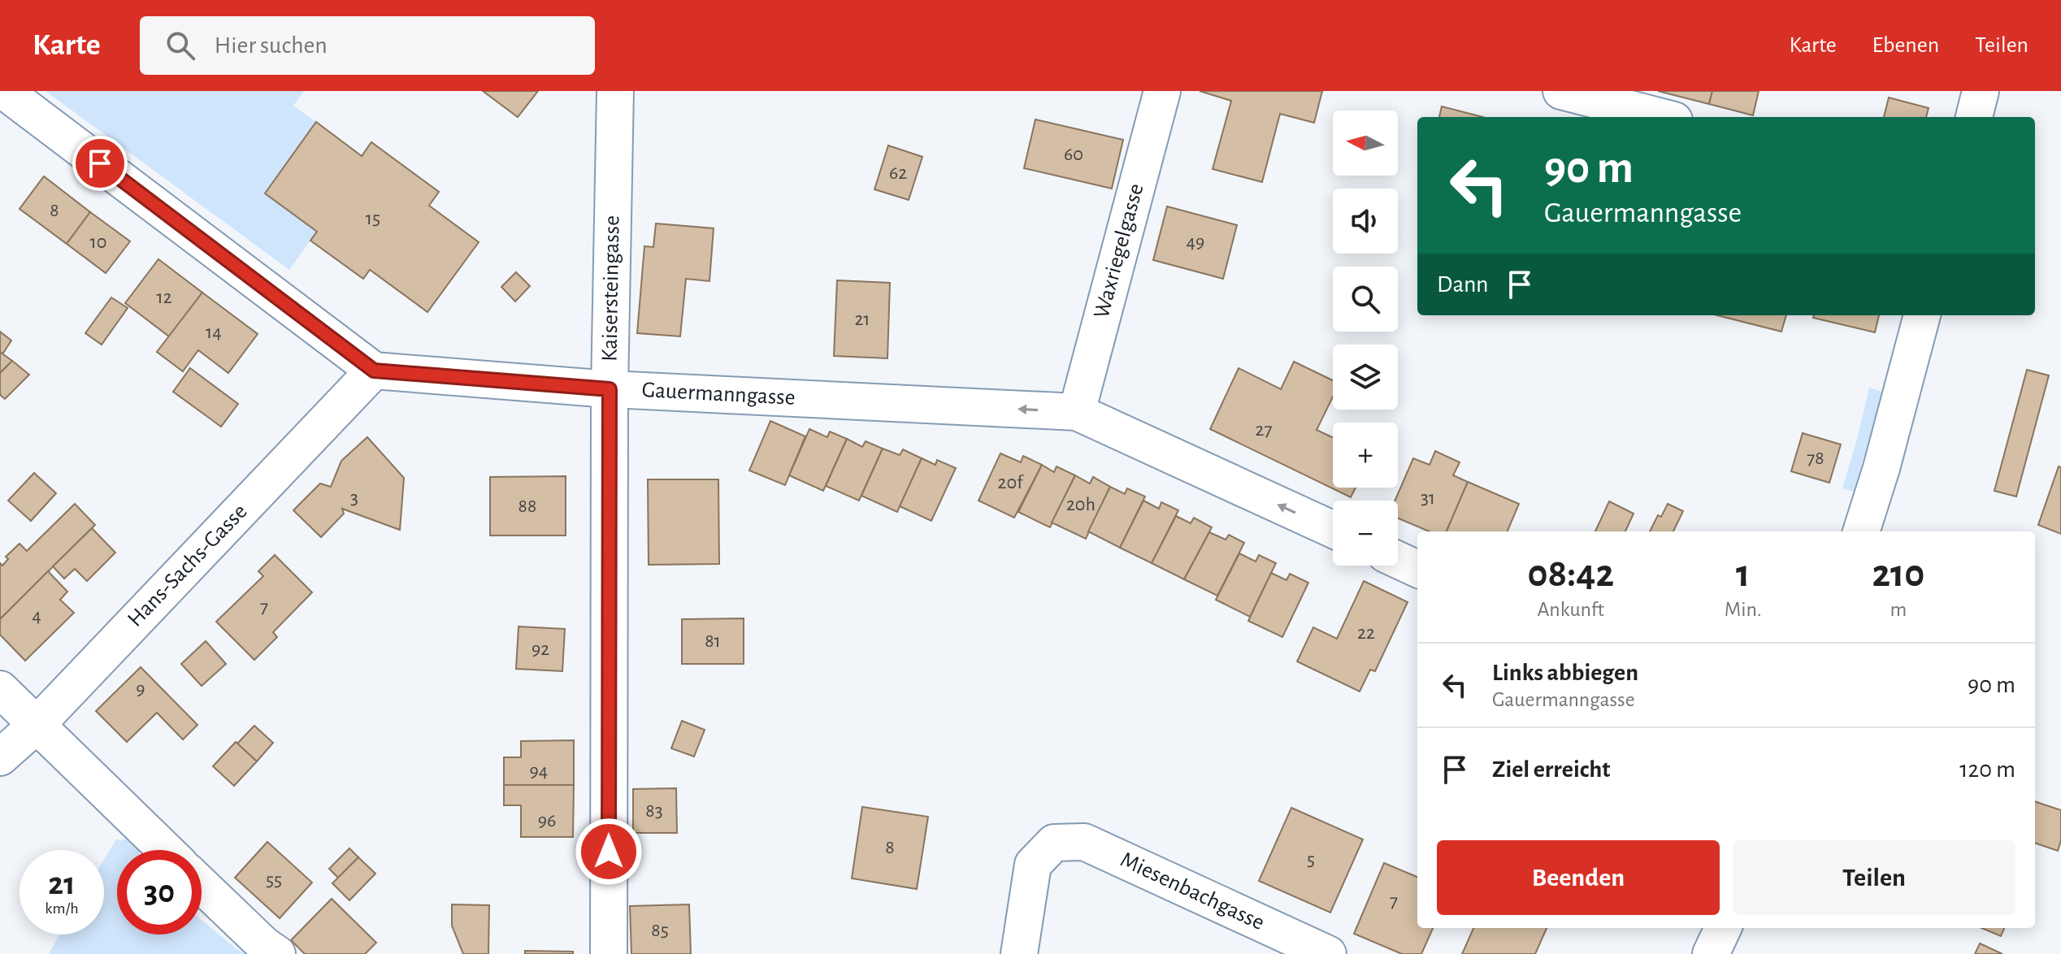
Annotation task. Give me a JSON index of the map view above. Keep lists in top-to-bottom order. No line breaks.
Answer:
{"streets":{"street":["Waxriegelgasse","Kaisersteingasse","Gauermanngasse","Hans-Sachs-Gasse","Miesenbachgasse"]},"crossings":[["Waxriegelgasse","Gauermanngasse"],["Kaisersteingasse","Gauermanngasse"],["Gauermanngasse","Hans-Sachs-Gasse"]],"one_way":["Gauermanngasse"],"house_numbers":["60","62","8","15","10","49","12","21","14","27","78","20f","3","31","20h","88","7","4","22","81","92","9","94","83","96","8","5","55","7","85"],"north":"left","page":{"header":"Karte","search":"Hier suchen","nav":["Karte","Ebenen","Teilen"],"map_buttons":["+","−"],"turn":["90 m","Gauermanngasse"],"then":"Dann","eta":["08:42","Ankunft","1","Min.","210","m"],"list":[{"name":"Links abbiegen","note":"Gauermanngasse","value":"90 m"},{"name":"Ziel erreicht","value":"120 m"}],"buttons":["Beenden","Teilen"],"speed":"21 km/h","limit":"30"}}
